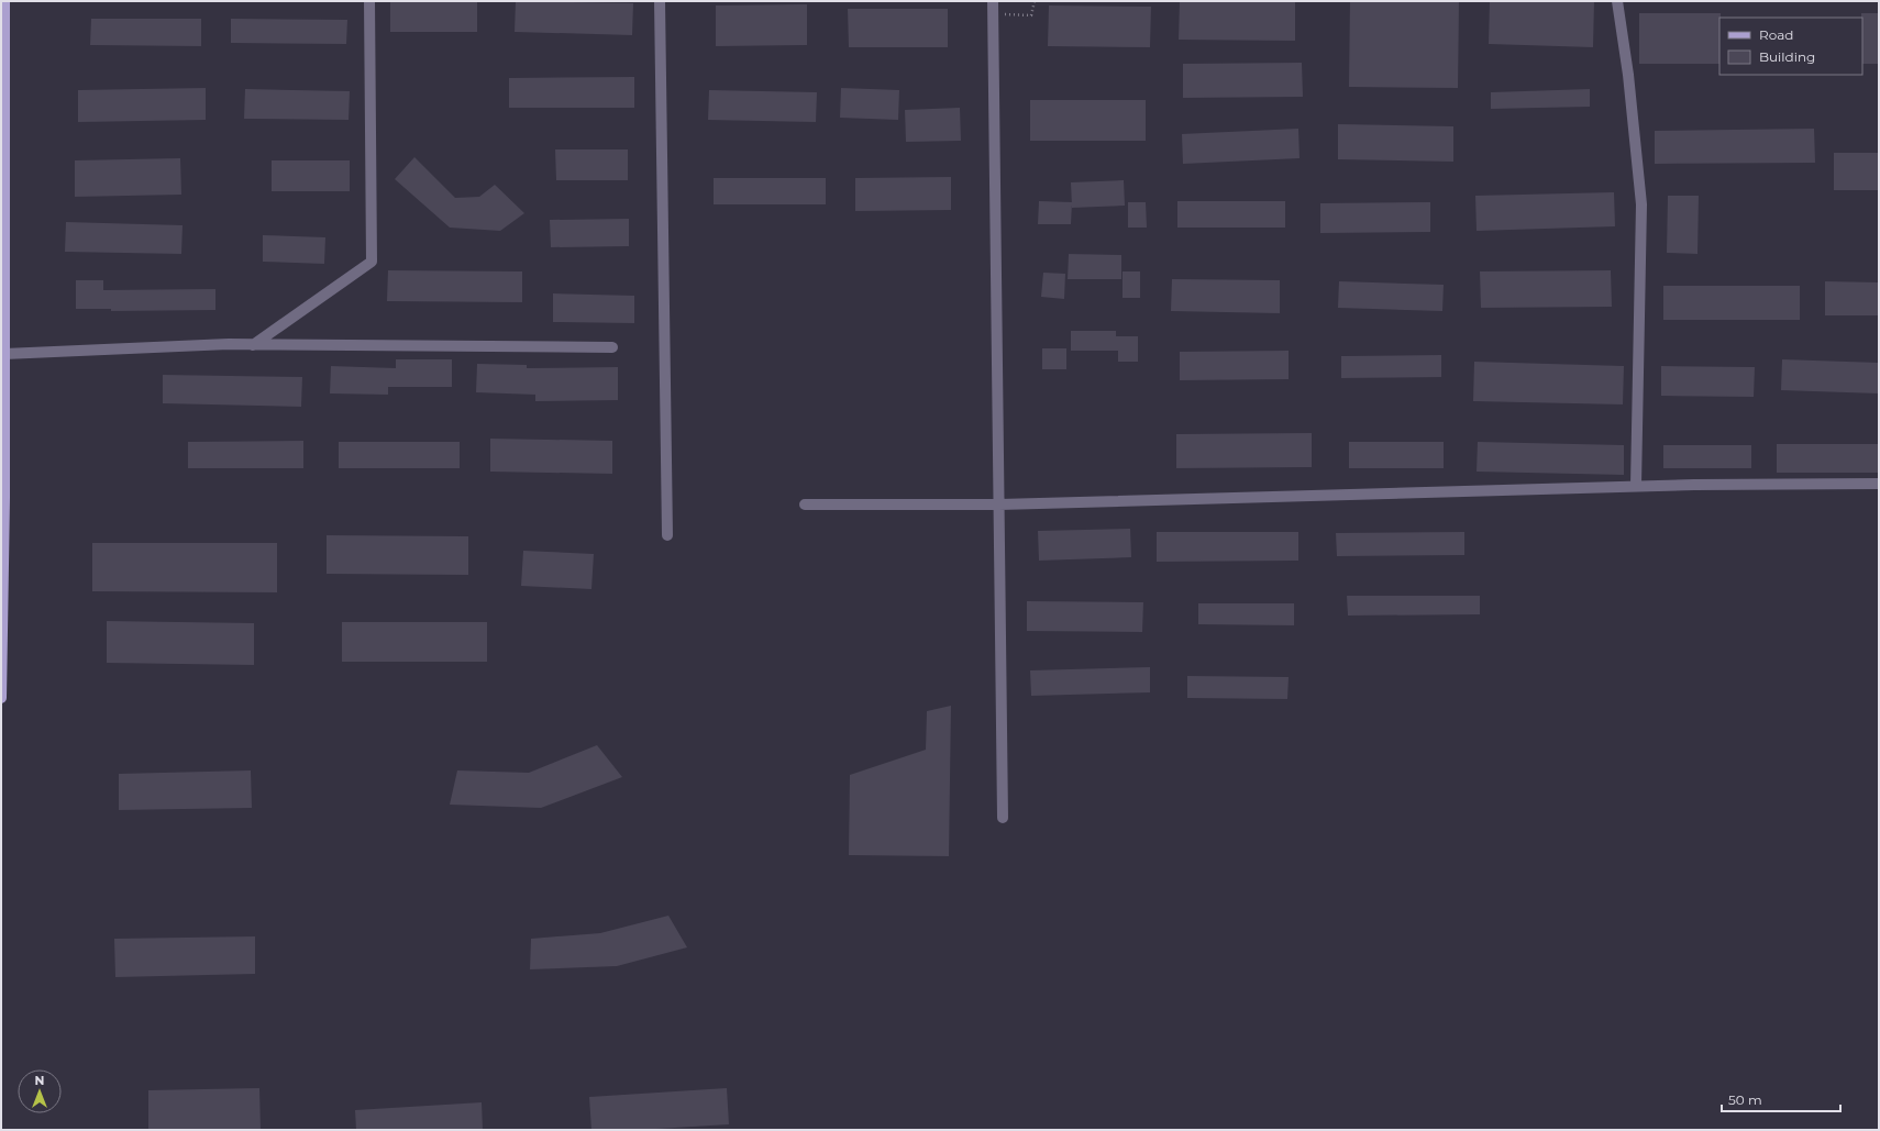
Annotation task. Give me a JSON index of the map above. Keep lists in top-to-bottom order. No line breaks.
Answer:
{"legend":["Road","Building"],"scale_bar":"50 m","north":"top"}
